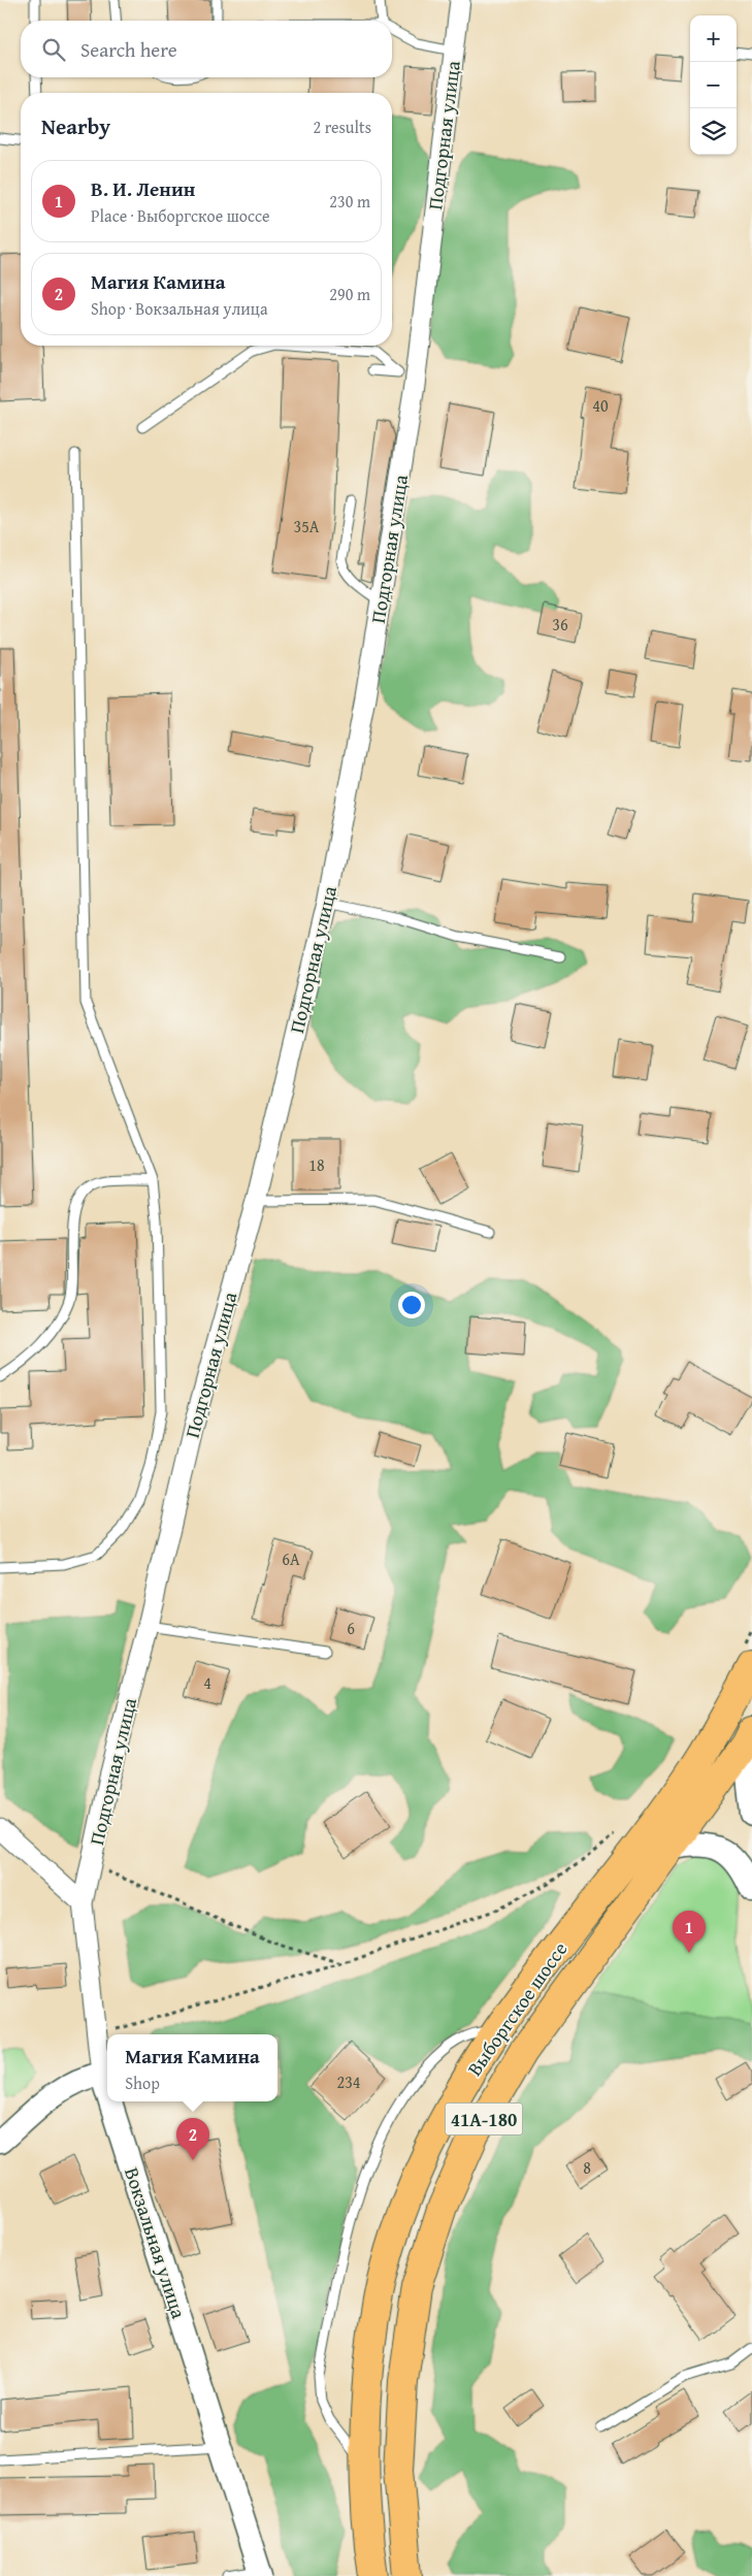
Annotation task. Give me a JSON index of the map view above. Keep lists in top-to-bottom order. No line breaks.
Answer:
{"streets":{"main road":["Выборгское шоссе","41А-180"],"street":["Подгорная улица","Вокзальная улица"]},"crossings":[["Подгорная улица","Вокзальная улица"]],"house_numbers":["40","35А","36","18","6А","6","4","234","8"],"page":{"map_buttons":["+","−"],"search":"Search here","heading":["Nearby","2 results"],"list":[{"mark":"1","name":"В. И. Ленин","note":"Place · Выборгское шоссе","value":"230 m"},{"mark":"2","name":"Магия Камина","note":"Shop · Вокзальная улица","value":"290 m"}],"pins":["1","2"],"popup":["Магия Камина","Shop"]}}
